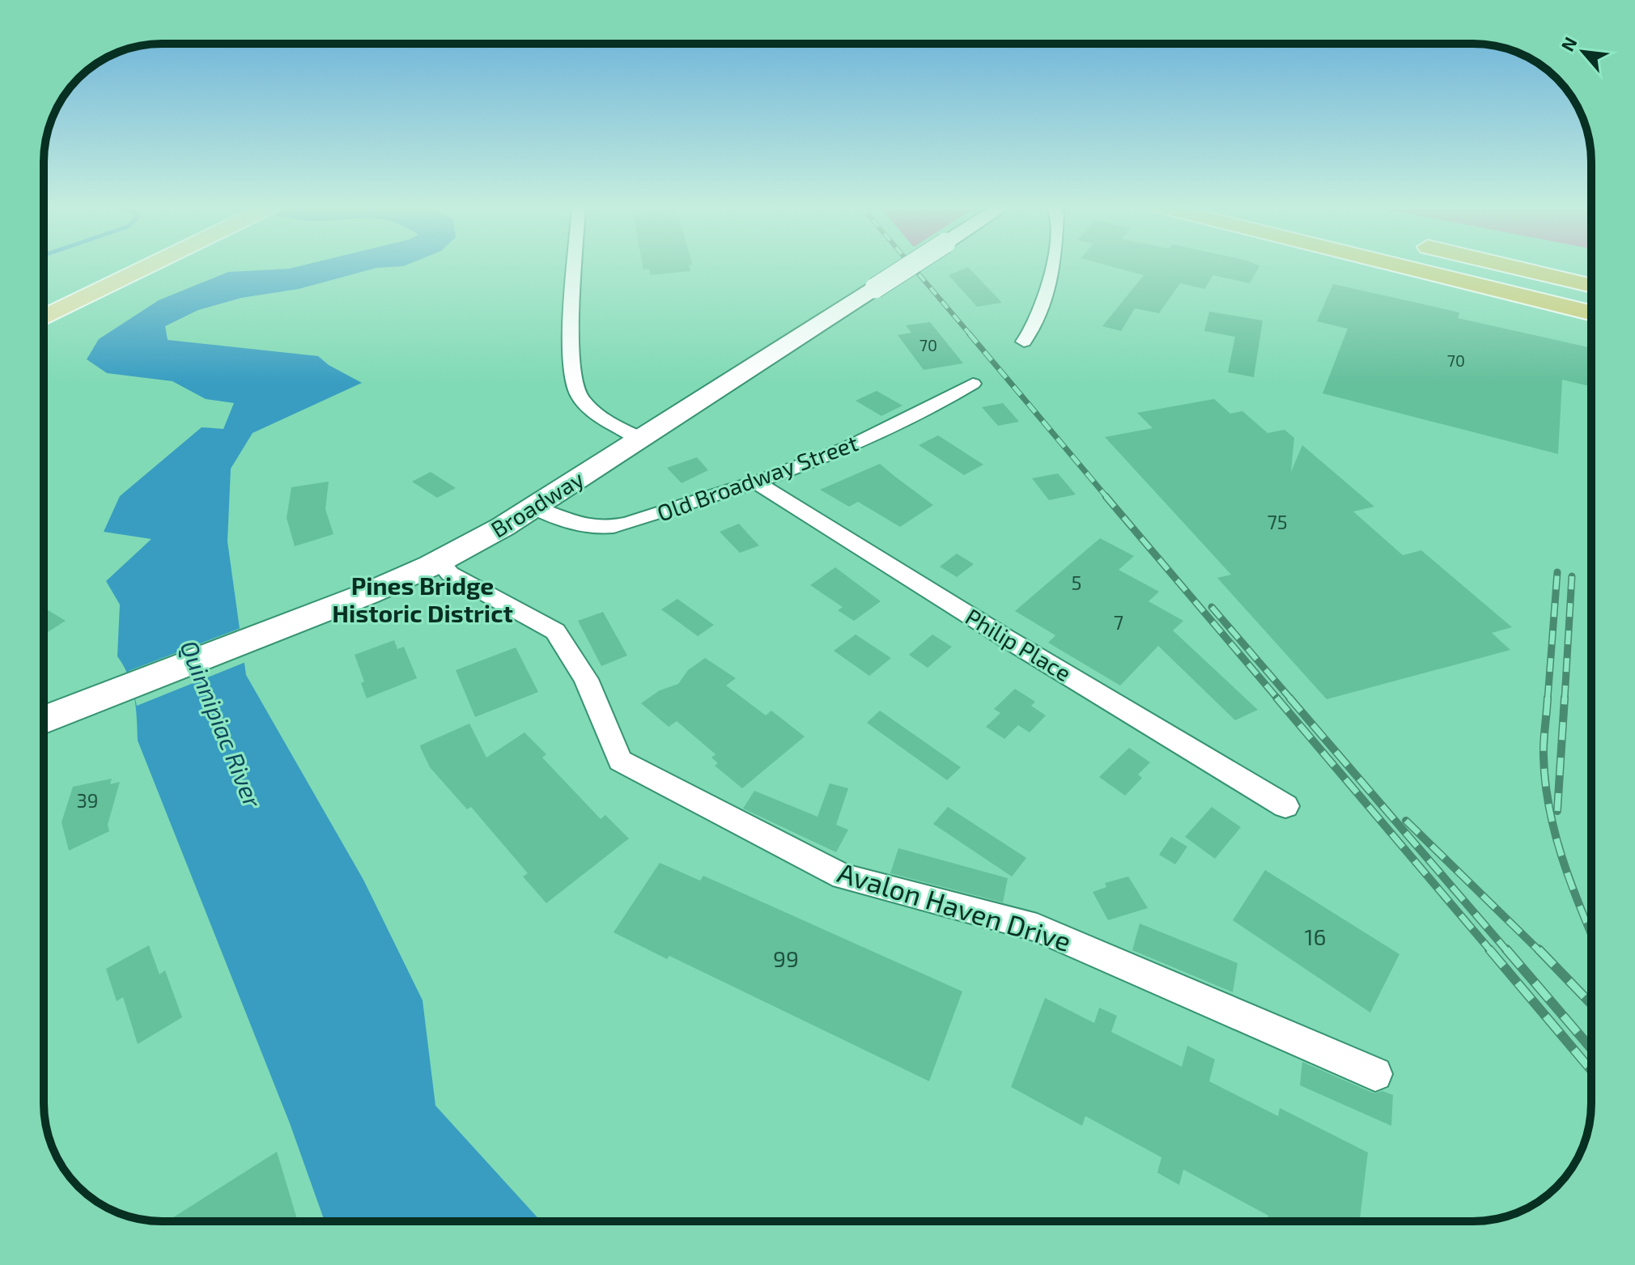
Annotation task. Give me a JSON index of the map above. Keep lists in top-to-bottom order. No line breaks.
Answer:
{"streets":{"main road":["Broadway"],"street":["Old Broadway Street","Philip Place","Avalon Haven Drive"]},"crossings":[["Old Broadway Street","Broadway"],["Old Broadway Street","Philip Place"],["Broadway","Avalon Haven Drive"]],"districts":["Pines Bridge Historic District"],"water":["Quinnipiac River"],"house_numbers":["70","70","75","5","7","39","16","99"],"north":"top left"}
